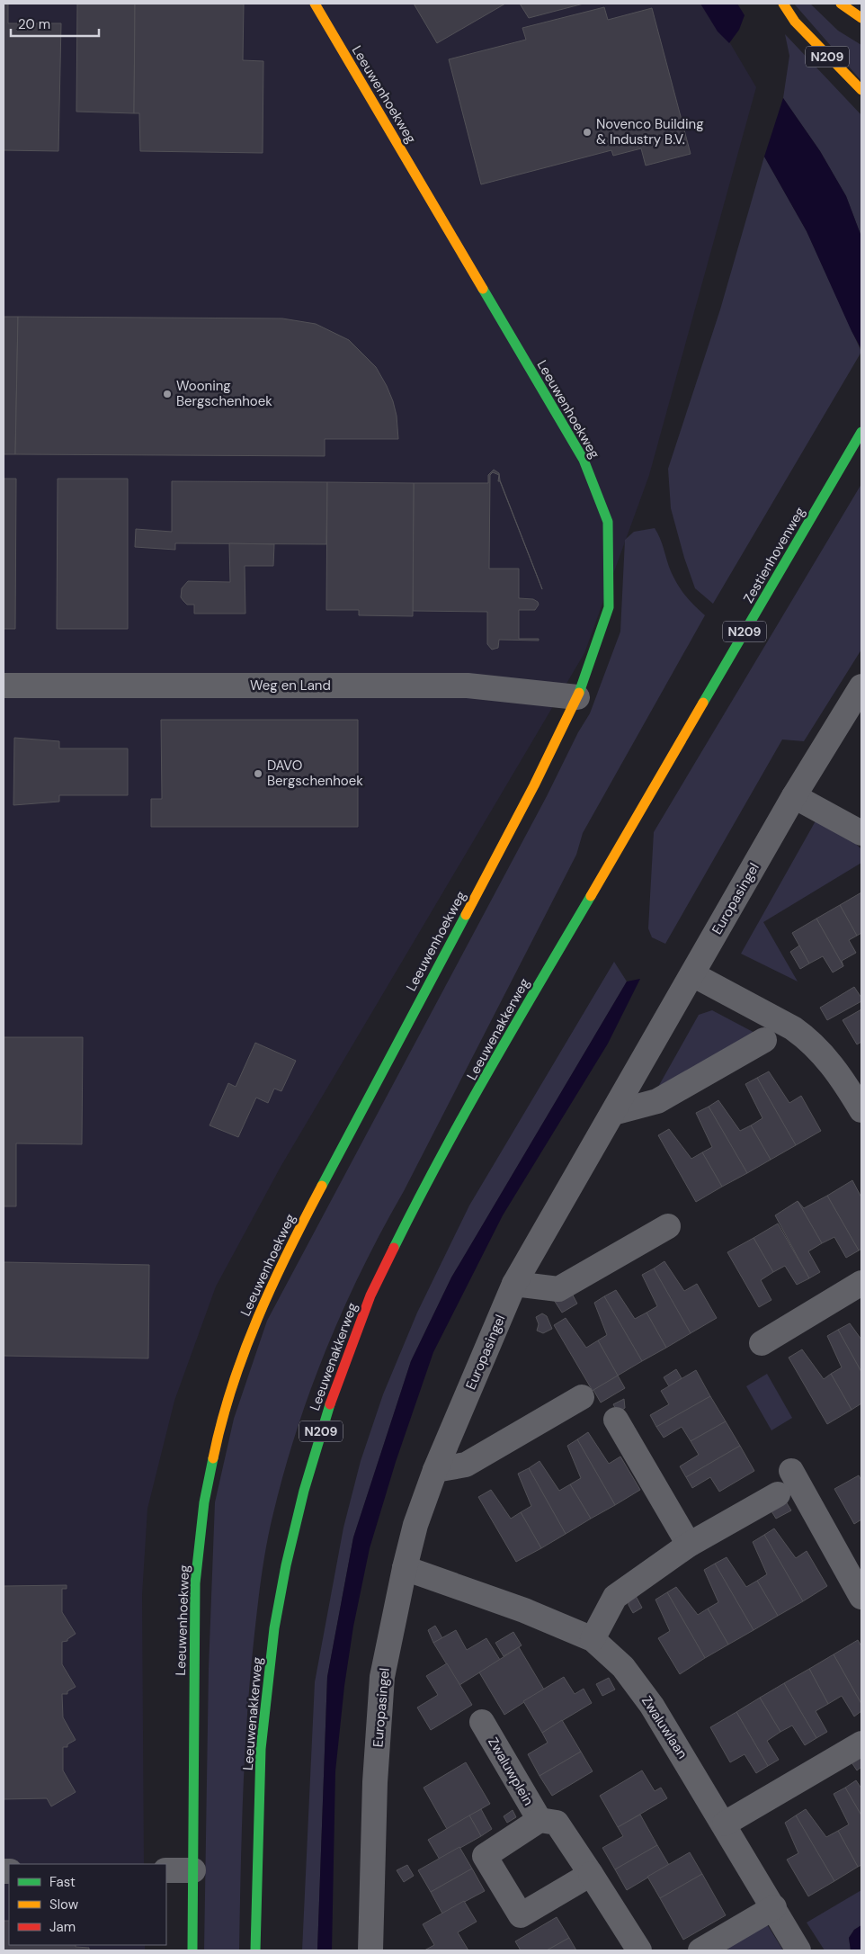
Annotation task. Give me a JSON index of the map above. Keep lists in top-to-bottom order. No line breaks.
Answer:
{"streets":{"street":["N209","Leeuwenhoekweg","Zestienhovenweg","Weg en Land","Europasingel","Leeuwenakkerweg","Zwaluwlaan","Zwaluwplein"]},"crossings":[["Leeuwenhoekweg","Weg en Land"],["Zestienhovenweg","Leeuwenakkerweg"],["Europasingel","Zwaluwlaan"]],"places":["Novenco Building & Industry B.V.","Wooning Bergschenhoek","DAVO Bergschenhoek"],"legend":["Fast","Slow","Jam"],"scale_bar":"20 m"}
